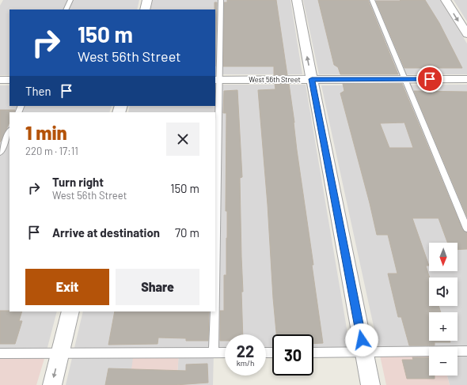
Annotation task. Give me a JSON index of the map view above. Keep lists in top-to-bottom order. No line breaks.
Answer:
{"streets":{"street":["West 56th Street"]},"north":"bottom","page":{"turn":["150 m","West 56th Street"],"then":"Then","heading":["1 min","220 m · 17:11"],"list":[{"name":"Turn right","note":"West 56th Street","value":"150 m"},{"name":"Arrive at destination","value":"70 m"}],"map_buttons":["+","−"],"buttons":["Exit","Share"],"speed":"22 km/h","limit":"30"}}
